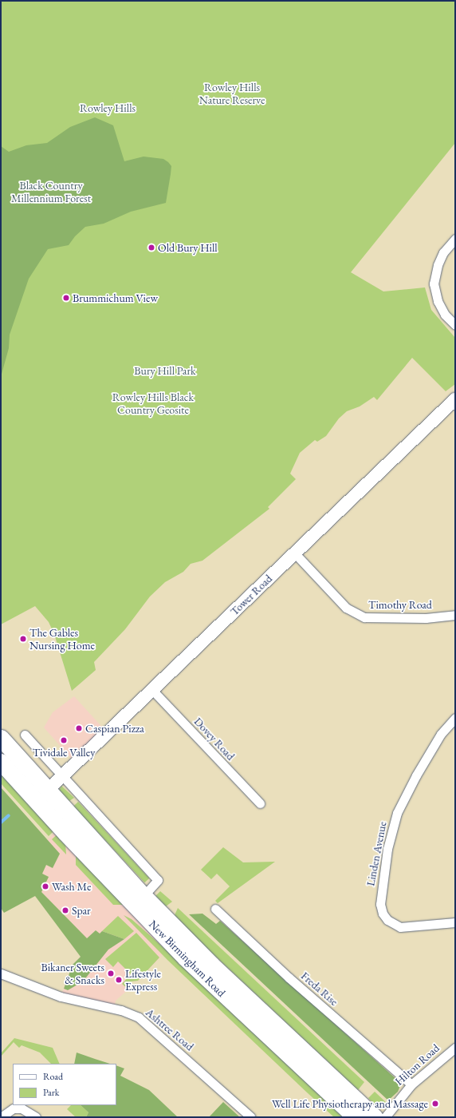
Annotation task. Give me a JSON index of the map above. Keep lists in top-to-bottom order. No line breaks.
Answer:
{"streets":{"highway":["New Birmingham Road"],"street":["Tower Road","Timothy Road","Dovey Road","Linden Avenue","Freda Rise","Ashtree Road","Hilton Road"]},"crossings":[["Tower Road","Timothy Road"],["Tower Road","Dovey Road"],["Tower Road","New Birmingham Road"],["Freda Rise","Hilton Road"]],"parks":["Rowley Hills Nature Reserve","Rowley Hills","Black Country Millennium Forest","Bury Hill Park","Rowley Hills Black Country Geosite"],"places":["Old Bury Hill","Brummichum View","The Gables Nursing Home","Caspian Pizza","Tividale Valley","Wash Me","Spar","Bikaner Sweets & Snacks","Lifestyle Express","Well Life Physiotherapy and Massage"],"legend":["Road","Park"]}
